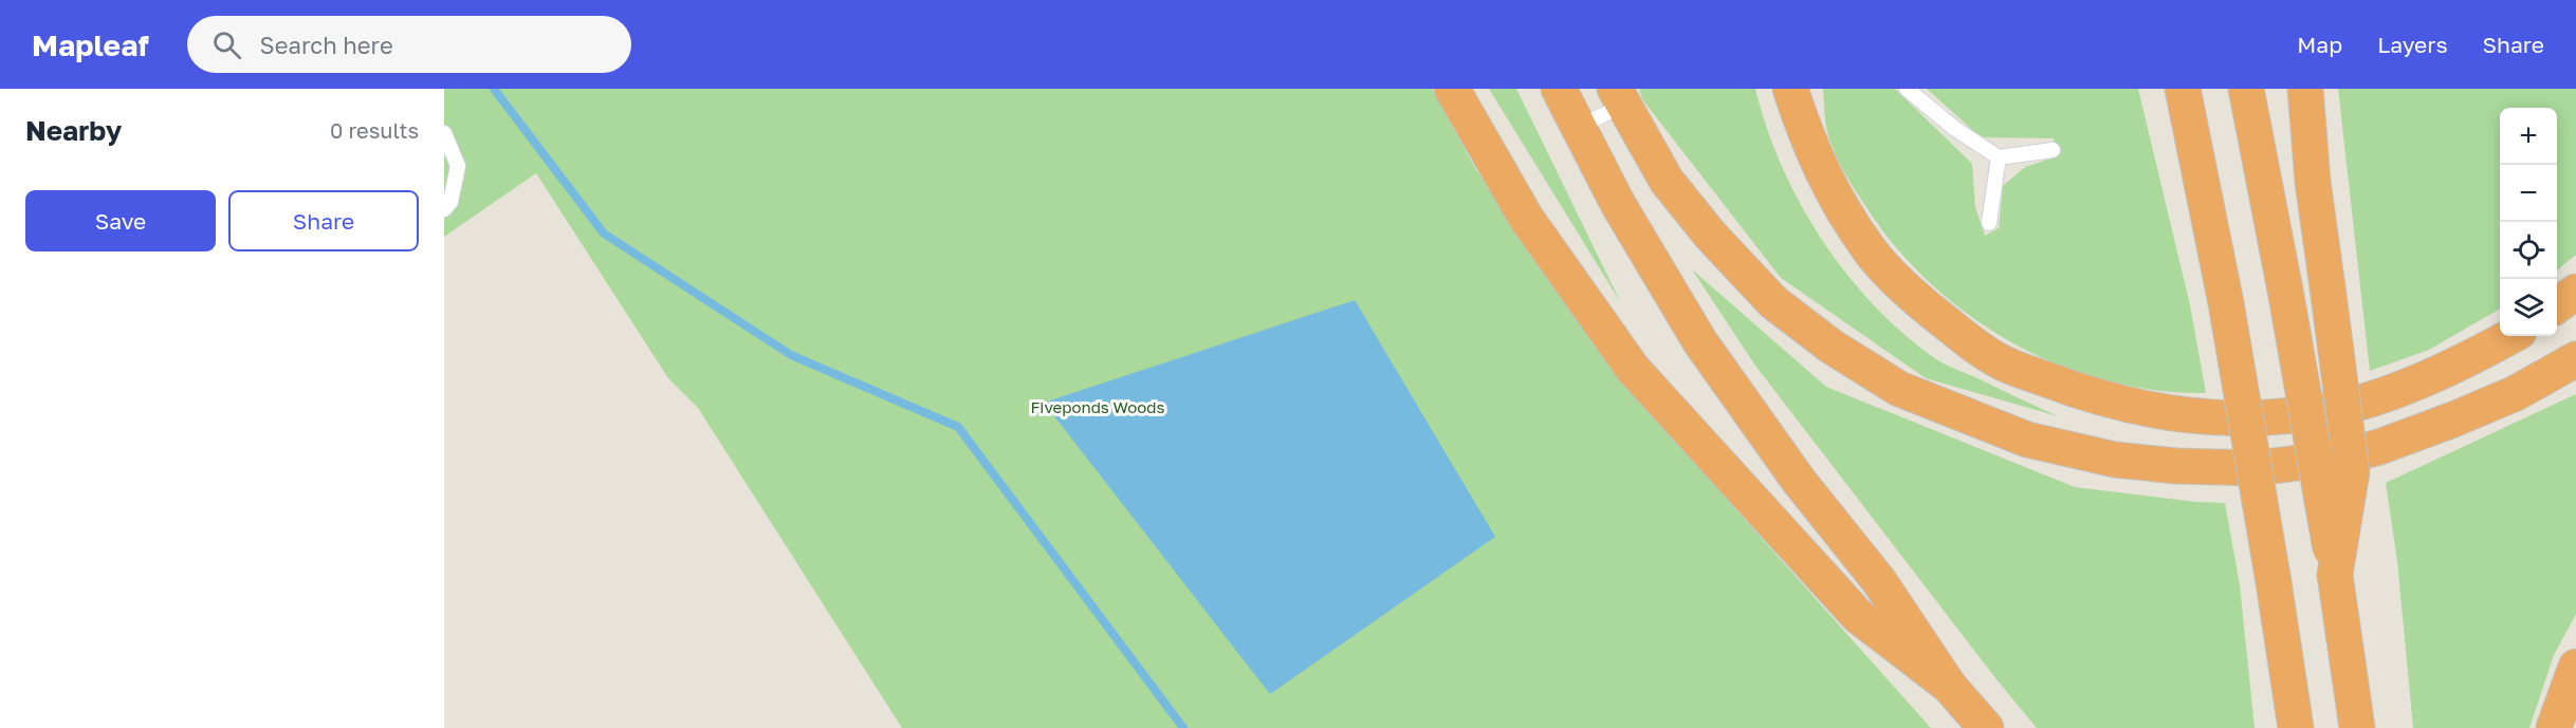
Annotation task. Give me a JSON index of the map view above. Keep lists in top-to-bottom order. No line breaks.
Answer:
{"parks":["Fiveponds Woods"],"page":{"header":"Mapleaf","search":"Search here","nav":["Map","Layers","Share"],"heading":["Nearby","0 results"],"map_buttons":["+","−"],"buttons":["Save","Share"]}}
